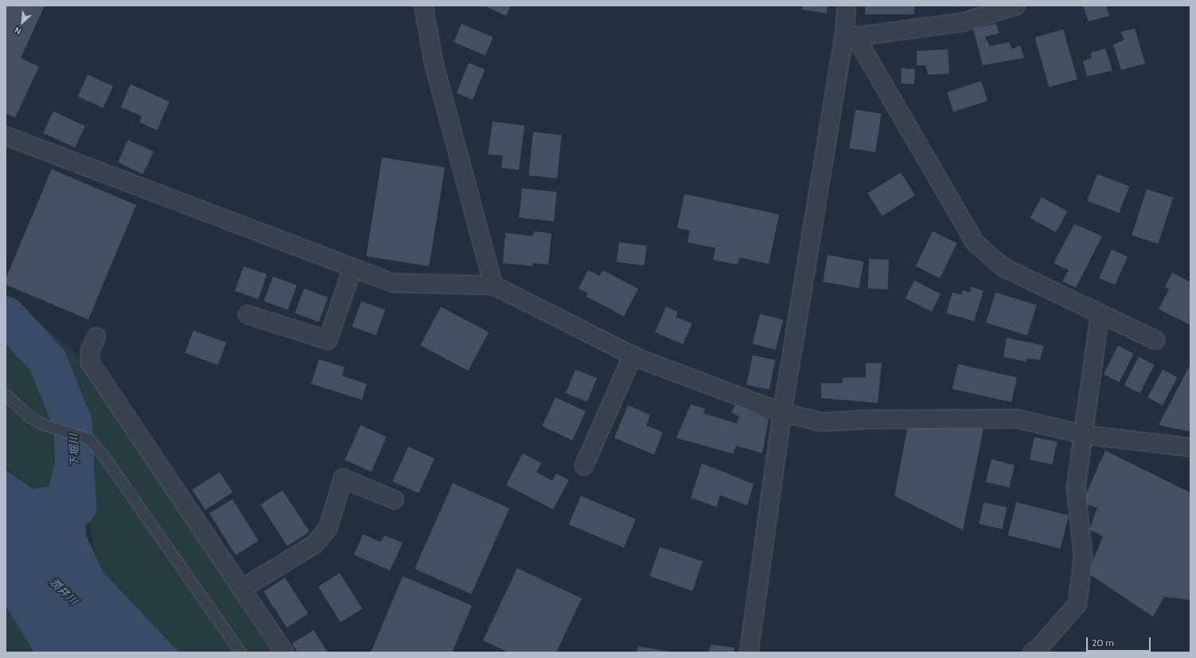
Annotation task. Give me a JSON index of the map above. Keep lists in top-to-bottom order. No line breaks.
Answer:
{"water":["下堀川","潤井川"],"scale_bar":"20 m","north":"bottom left"}
